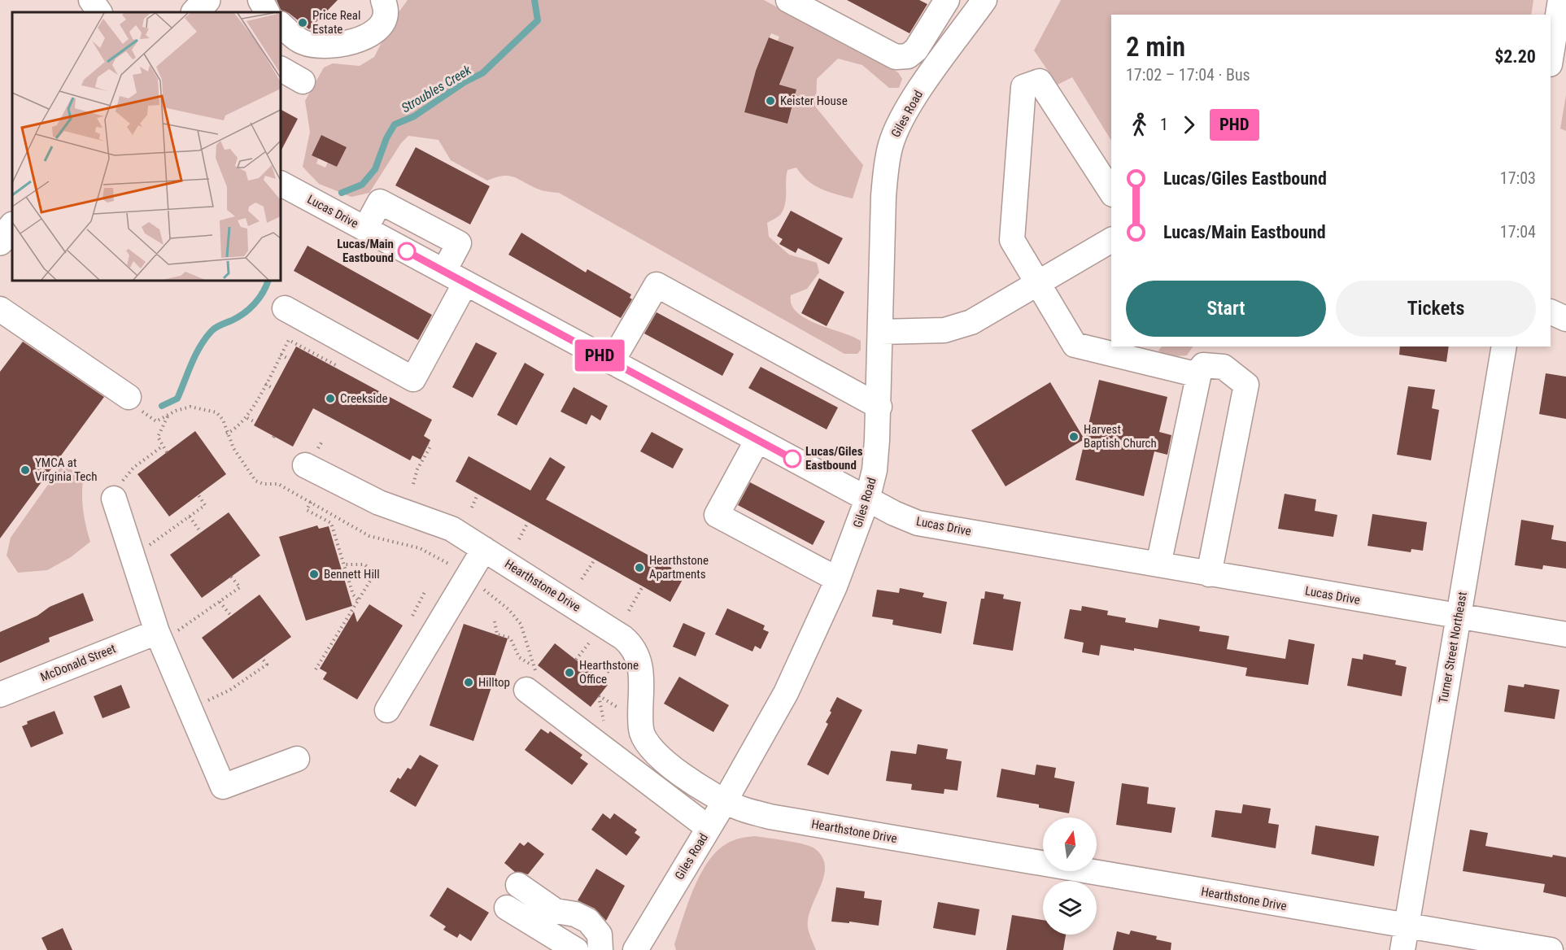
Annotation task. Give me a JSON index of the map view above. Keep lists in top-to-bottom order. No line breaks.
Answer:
{"streets":{"street":["Giles Road","Lucas Drive","Hearthstone Drive","Turner Street Northeast","McDonald Street"]},"crossings":[["Giles Road","Lucas Drive"],["Giles Road","Hearthstone Drive"],["Lucas Drive","Turner Street Northeast"],["Hearthstone Drive","Turner Street Northeast"]],"water":["Stroubles Creek"],"places":["Price Real Estate","Keister House","Lucas/Main Eastbound","Creekside","Harvest Baptish Church","Lucas/Giles Eastbound","YMCA at Virginia Tech","Hearthstone Apartments","Bennett Hill","Hearthstone Office","Hilltop"],"lines":["bus line PHD"],"north":"top","page":{"on_map":"PHD","heading":["2 min","17:02 – 17:04 · Bus","$2.20"],"legs":["1","PHD"],"list":[{"name":"Lucas/Giles Eastbound","value":"17:03"},{"name":"Lucas/Main Eastbound","value":"17:04"}],"buttons":["Start","Tickets"]}}
